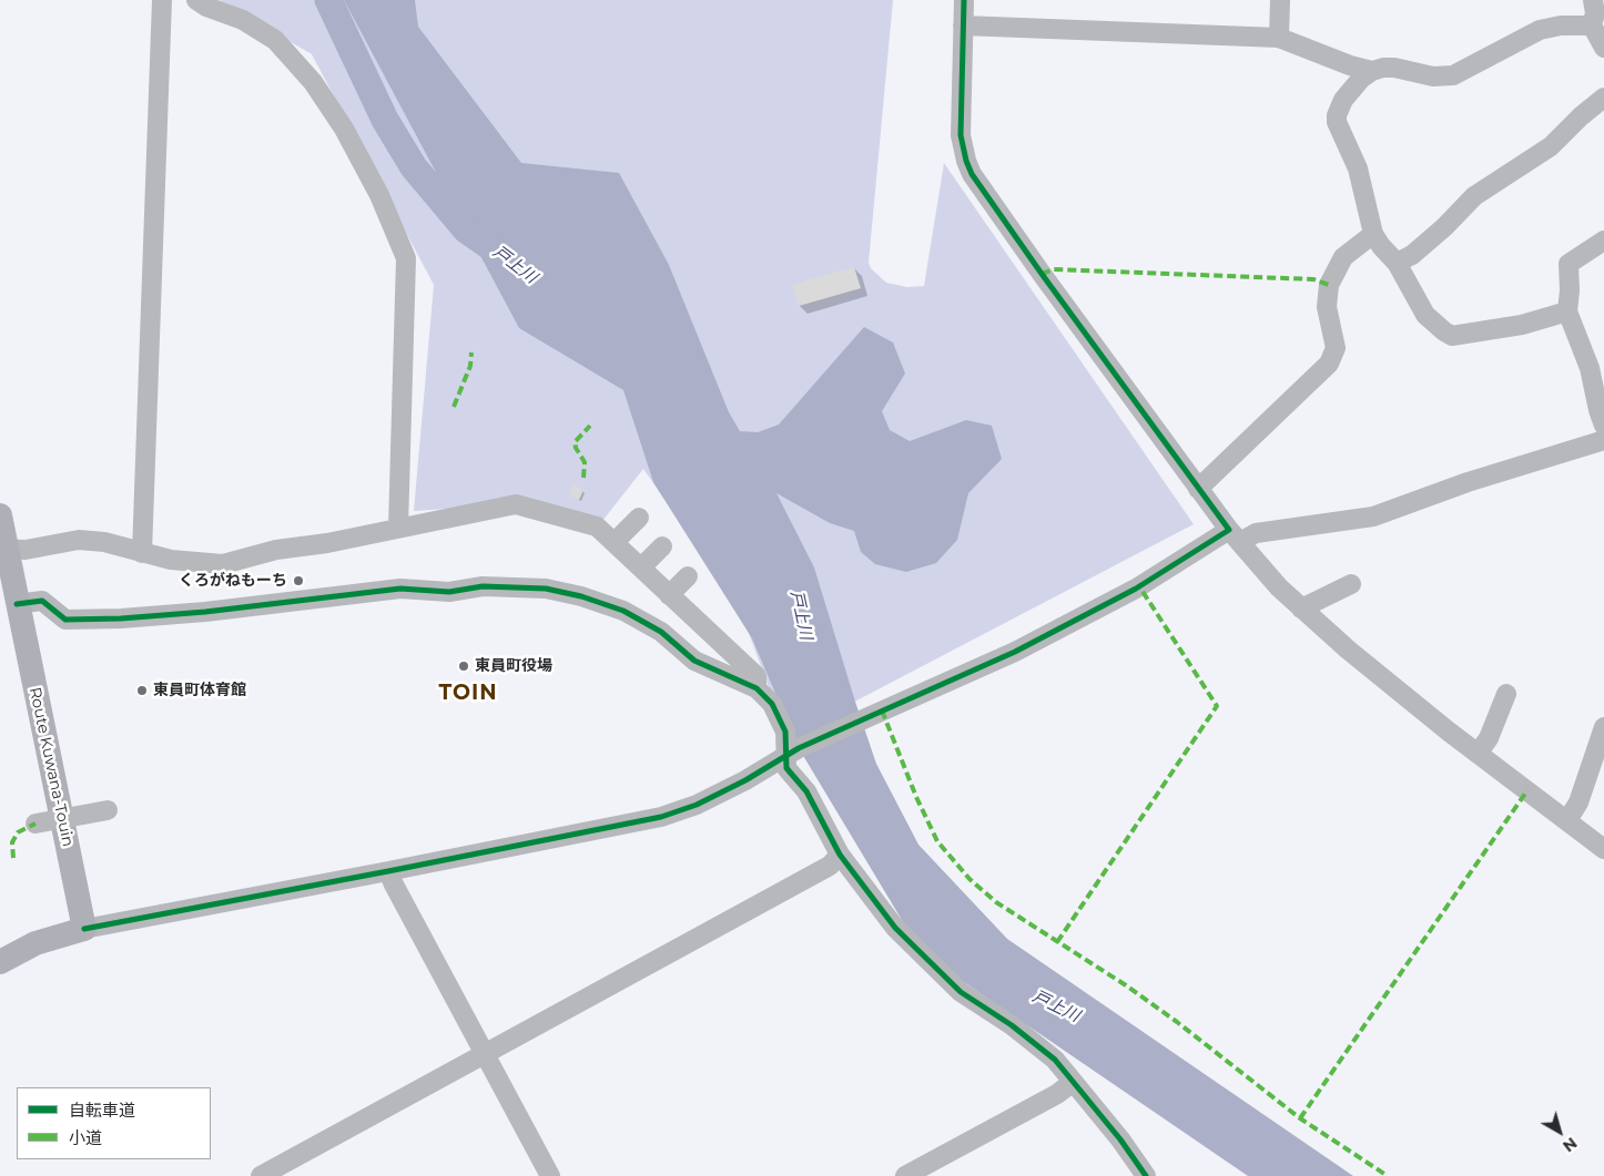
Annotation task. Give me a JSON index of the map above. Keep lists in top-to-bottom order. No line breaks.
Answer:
{"streets":{"main road":["Route Kuwana-Touin"]},"districts":["TOIN"],"water":["戸上川"],"places":["くろがねもーち","東員町役場","東員町体育館"],"legend":["自転車道","小道"],"north":"bottom right"}
